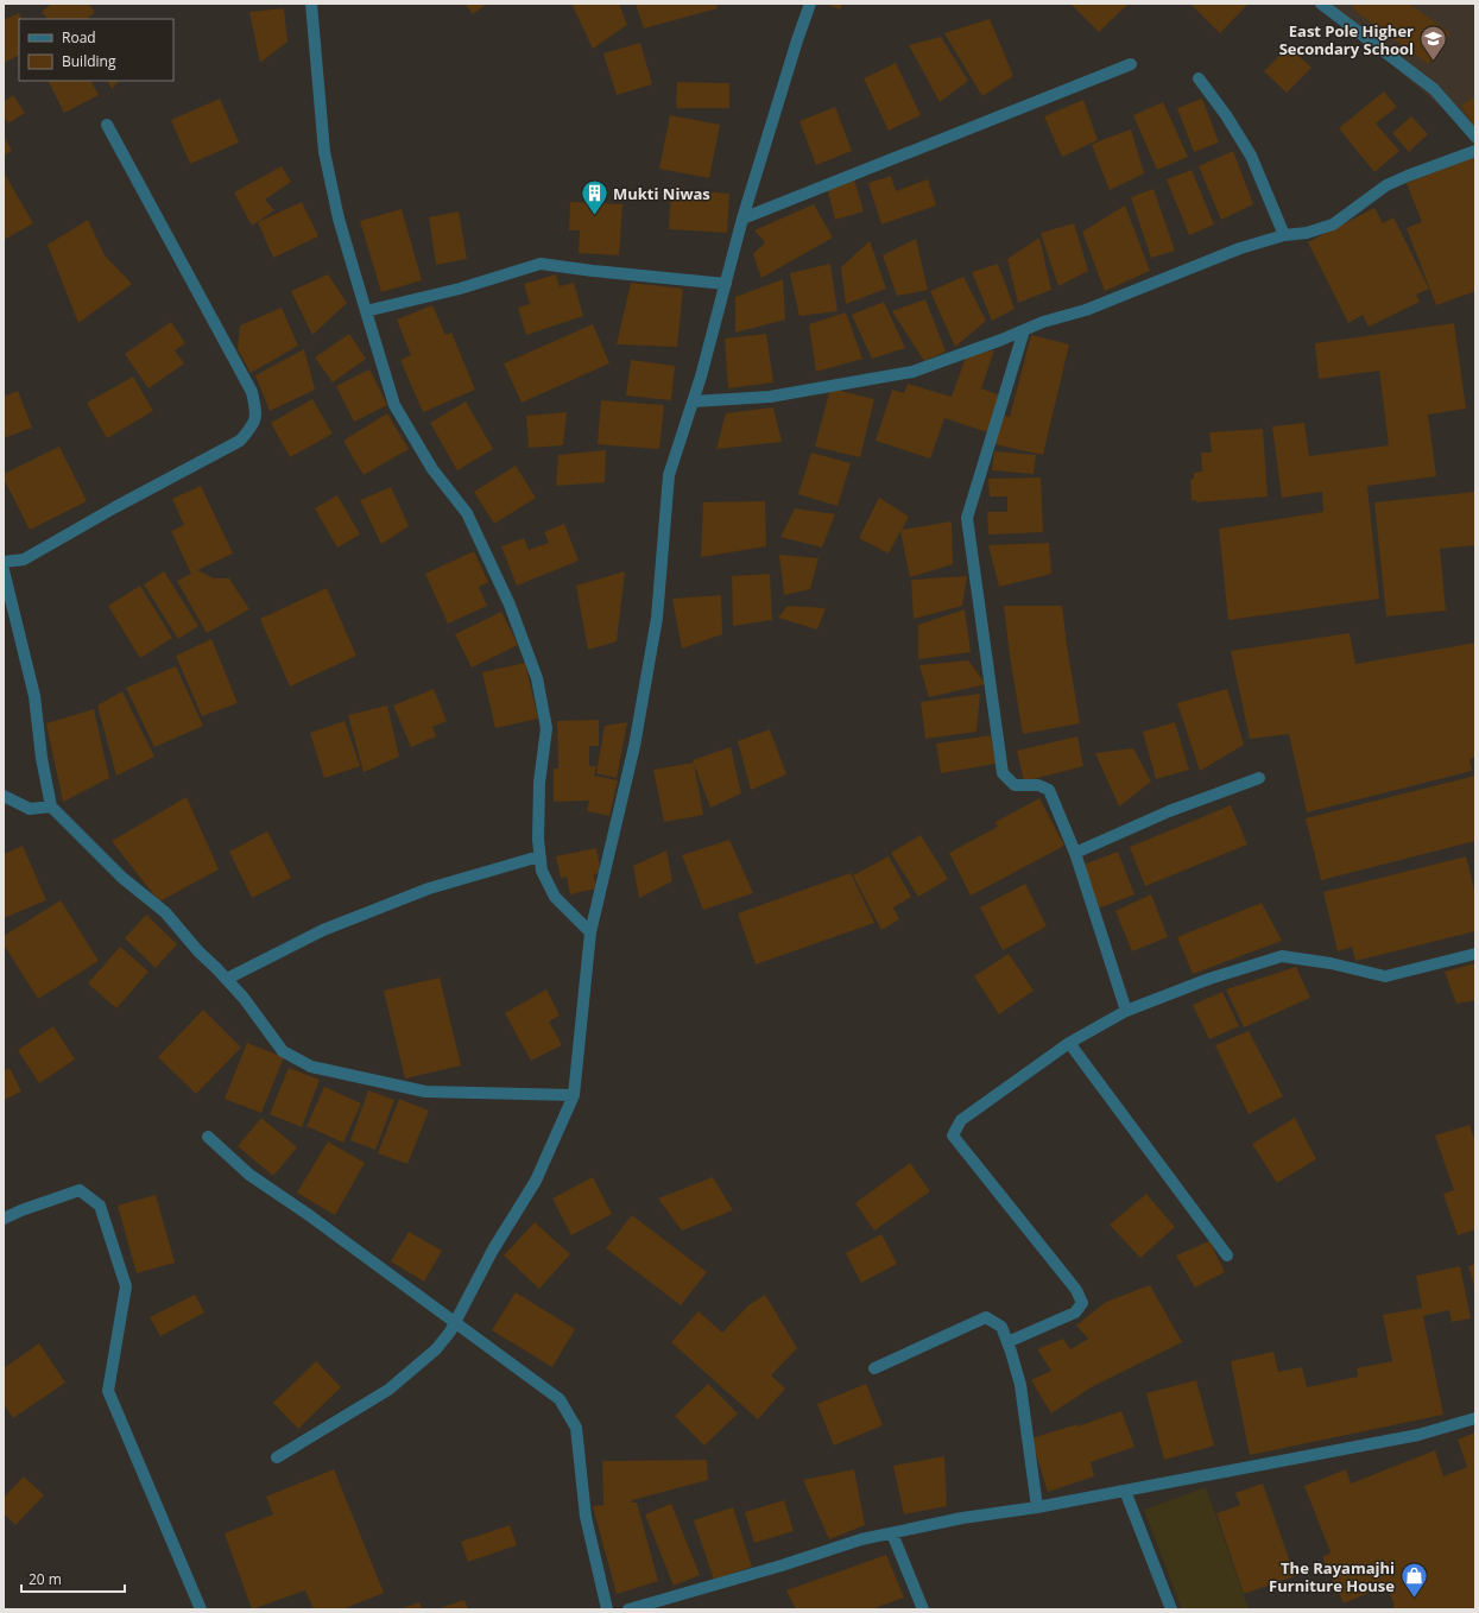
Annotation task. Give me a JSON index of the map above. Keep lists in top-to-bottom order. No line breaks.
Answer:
{"places":{"school or university":["East Pole Higher Secondary School"],"building":["Mukti Niwas"],"shop":["The Rayamajhi Furniture House"]},"legend":["Road","Building"],"scale_bar":"20 m"}
